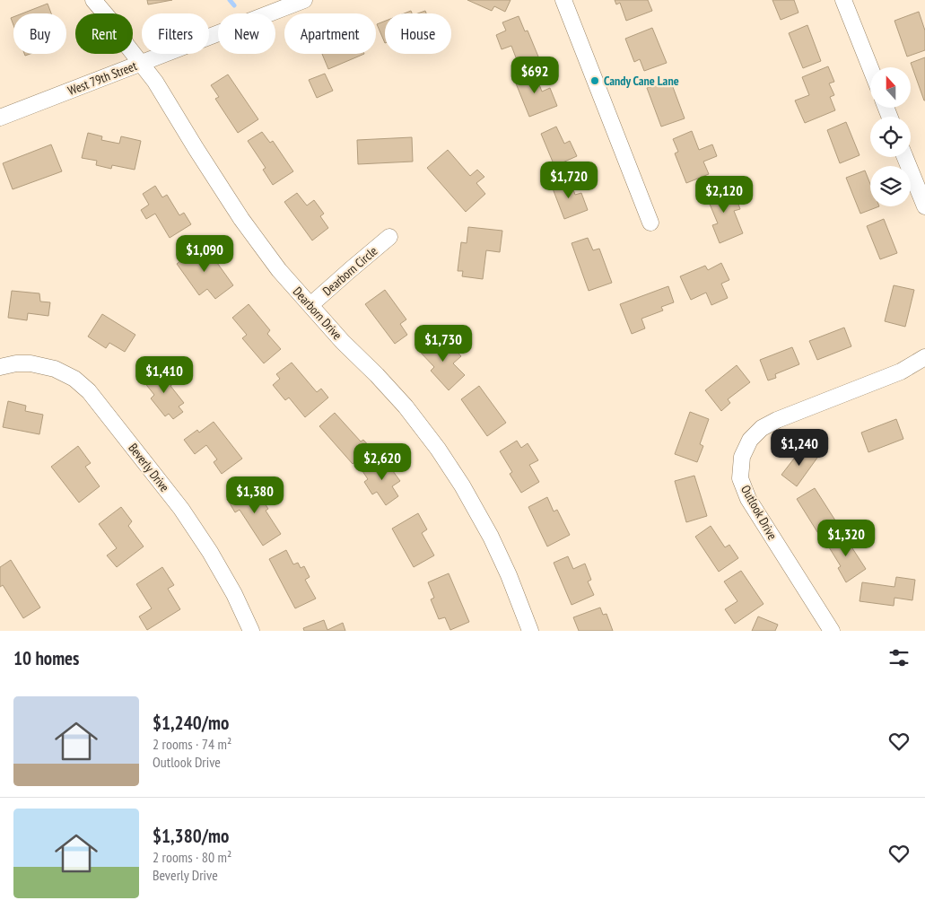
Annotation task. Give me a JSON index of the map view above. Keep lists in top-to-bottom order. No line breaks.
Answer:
{"streets":{"street":["West 79th Street","Dearborn Circle","Dearborn Drive","Beverly Drive","Outlook Drive"]},"crossings":[["West 79th Street","Dearborn Drive"],["Dearborn Circle","Dearborn Drive"]],"places":["Candy Cane Lane"],"north":"top","page":{"chip":["Buy","Rent","Filters","New","Apartment","House"],"price":["$692","$1,720","$2,120","$1,090","$1,730","$1,410","$1,240","$2,620","$1,380","$1,320"],"heading":"10 homes","list":[{"name":"$1,240/mo","note":"2 rooms · 74 m² · Outlook Drive"},{"name":"$1,380/mo","note":"2 rooms · 80 m² · Beverly Drive"}]}}
